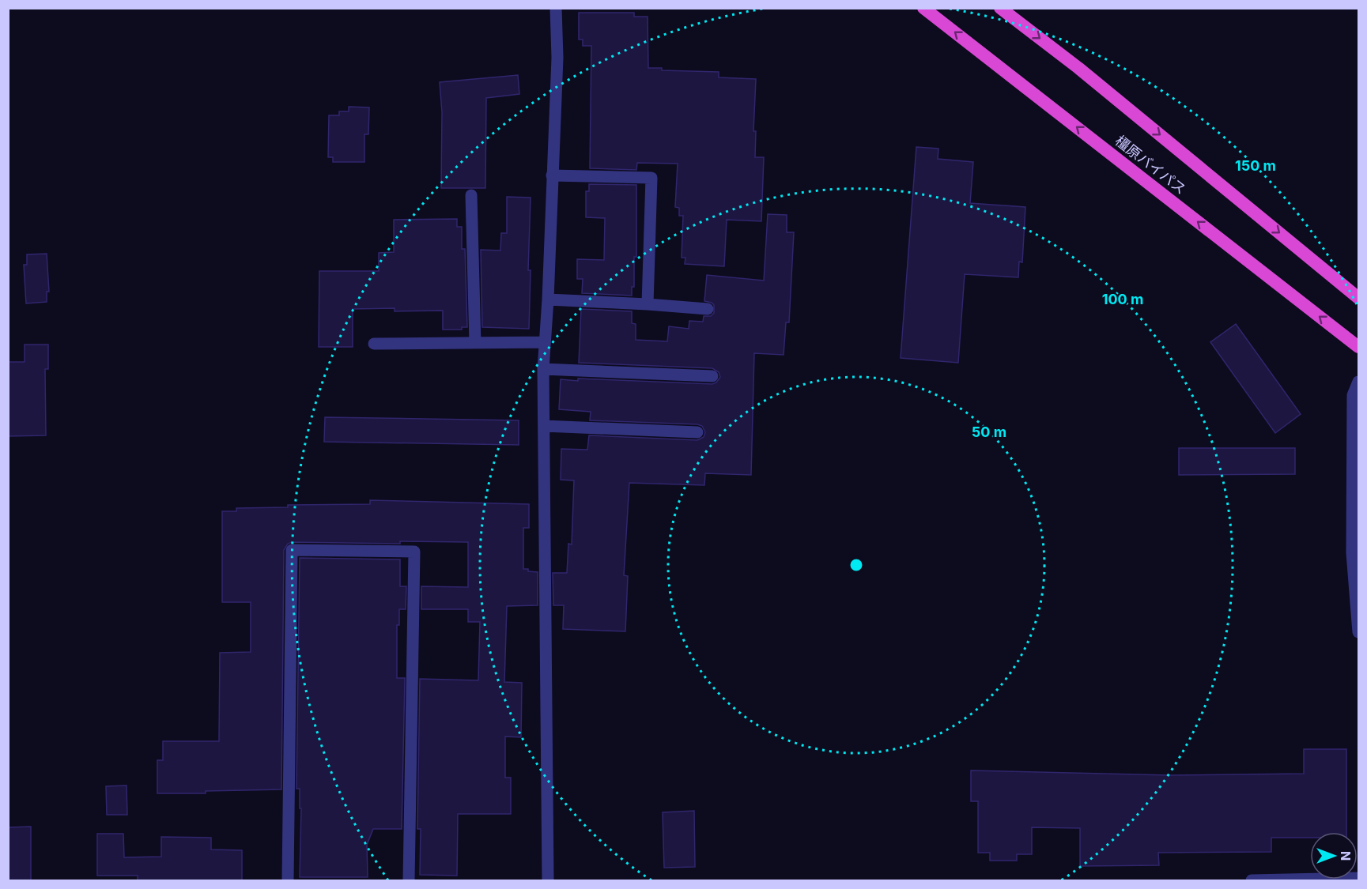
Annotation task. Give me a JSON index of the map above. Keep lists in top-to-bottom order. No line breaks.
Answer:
{"streets":{"highway":["橿原バイパス"]},"north":"right","rings":["150 m","100 m","50 m"]}
